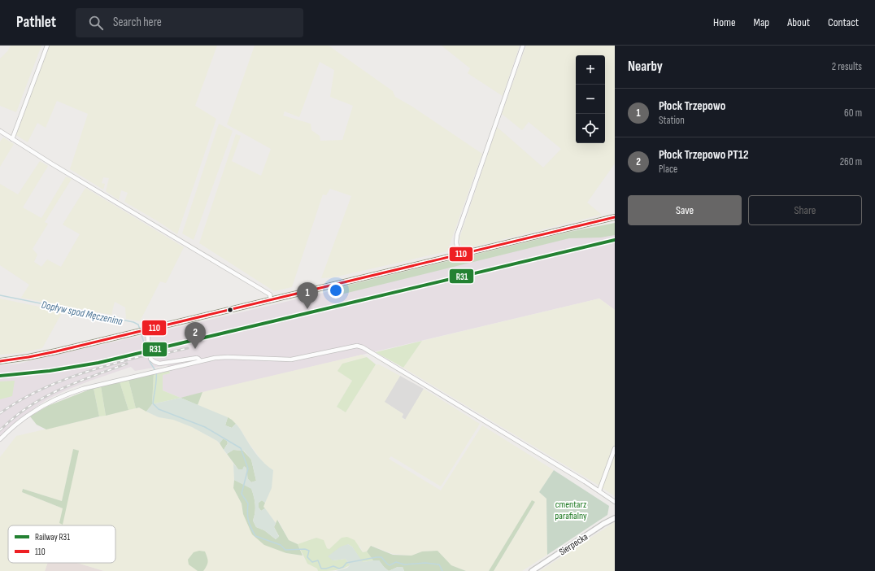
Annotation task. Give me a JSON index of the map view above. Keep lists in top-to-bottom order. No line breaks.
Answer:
{"streets":{"street":["Sierpecka"]},"water":["Dopływ spod Męczenina"],"parks":["cmentarz parafialny"],"lines":["transit line 110","rail line R31"],"legend":["Railway R31","110"],"page":{"header":"Pathlet","search":"Search here","nav":["Home","Map","About","Contact"],"heading":["Nearby","2 results"],"map_buttons":["+","−"],"list":[{"mark":"1","name":"Płock Trzepowo","note":"Station","value":"60 m"},{"mark":"2","name":"Płock Trzepowo PT12","note":"Place","value":"260 m"}],"buttons":["Save","Share"],"pins":["1","2"]}}
